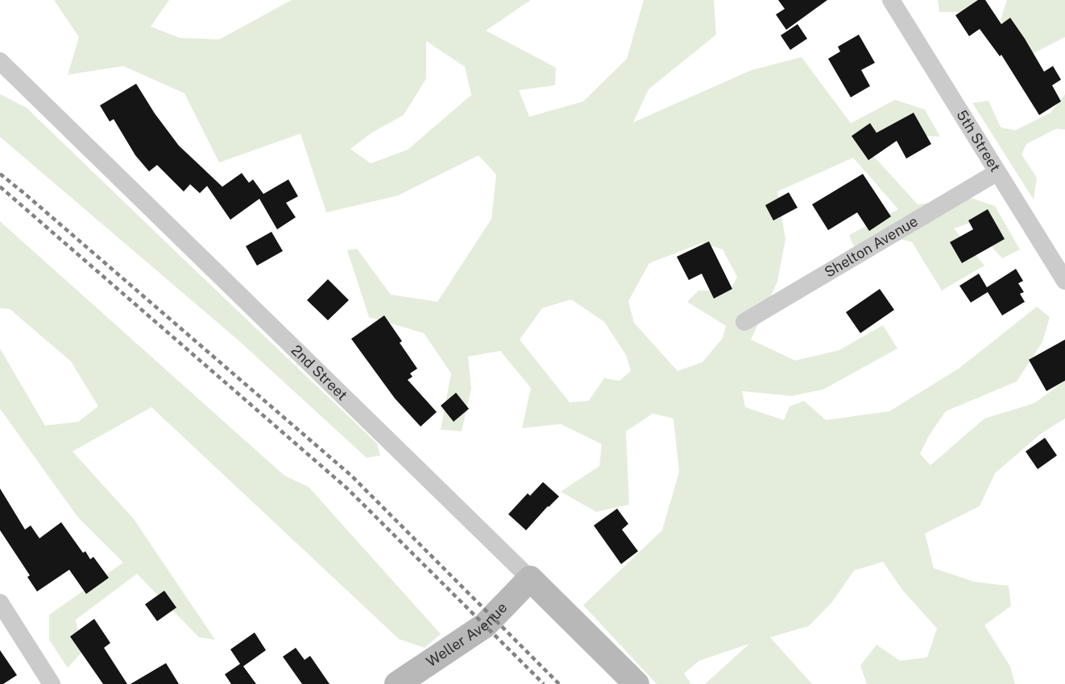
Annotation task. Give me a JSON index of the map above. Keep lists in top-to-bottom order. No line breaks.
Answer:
{"streets":{"street":["5th Street","Shelton Avenue","2nd Street","Weller Avenue"]},"crossings":[["5th Street","Shelton Avenue"],["2nd Street","Weller Avenue"]]}
